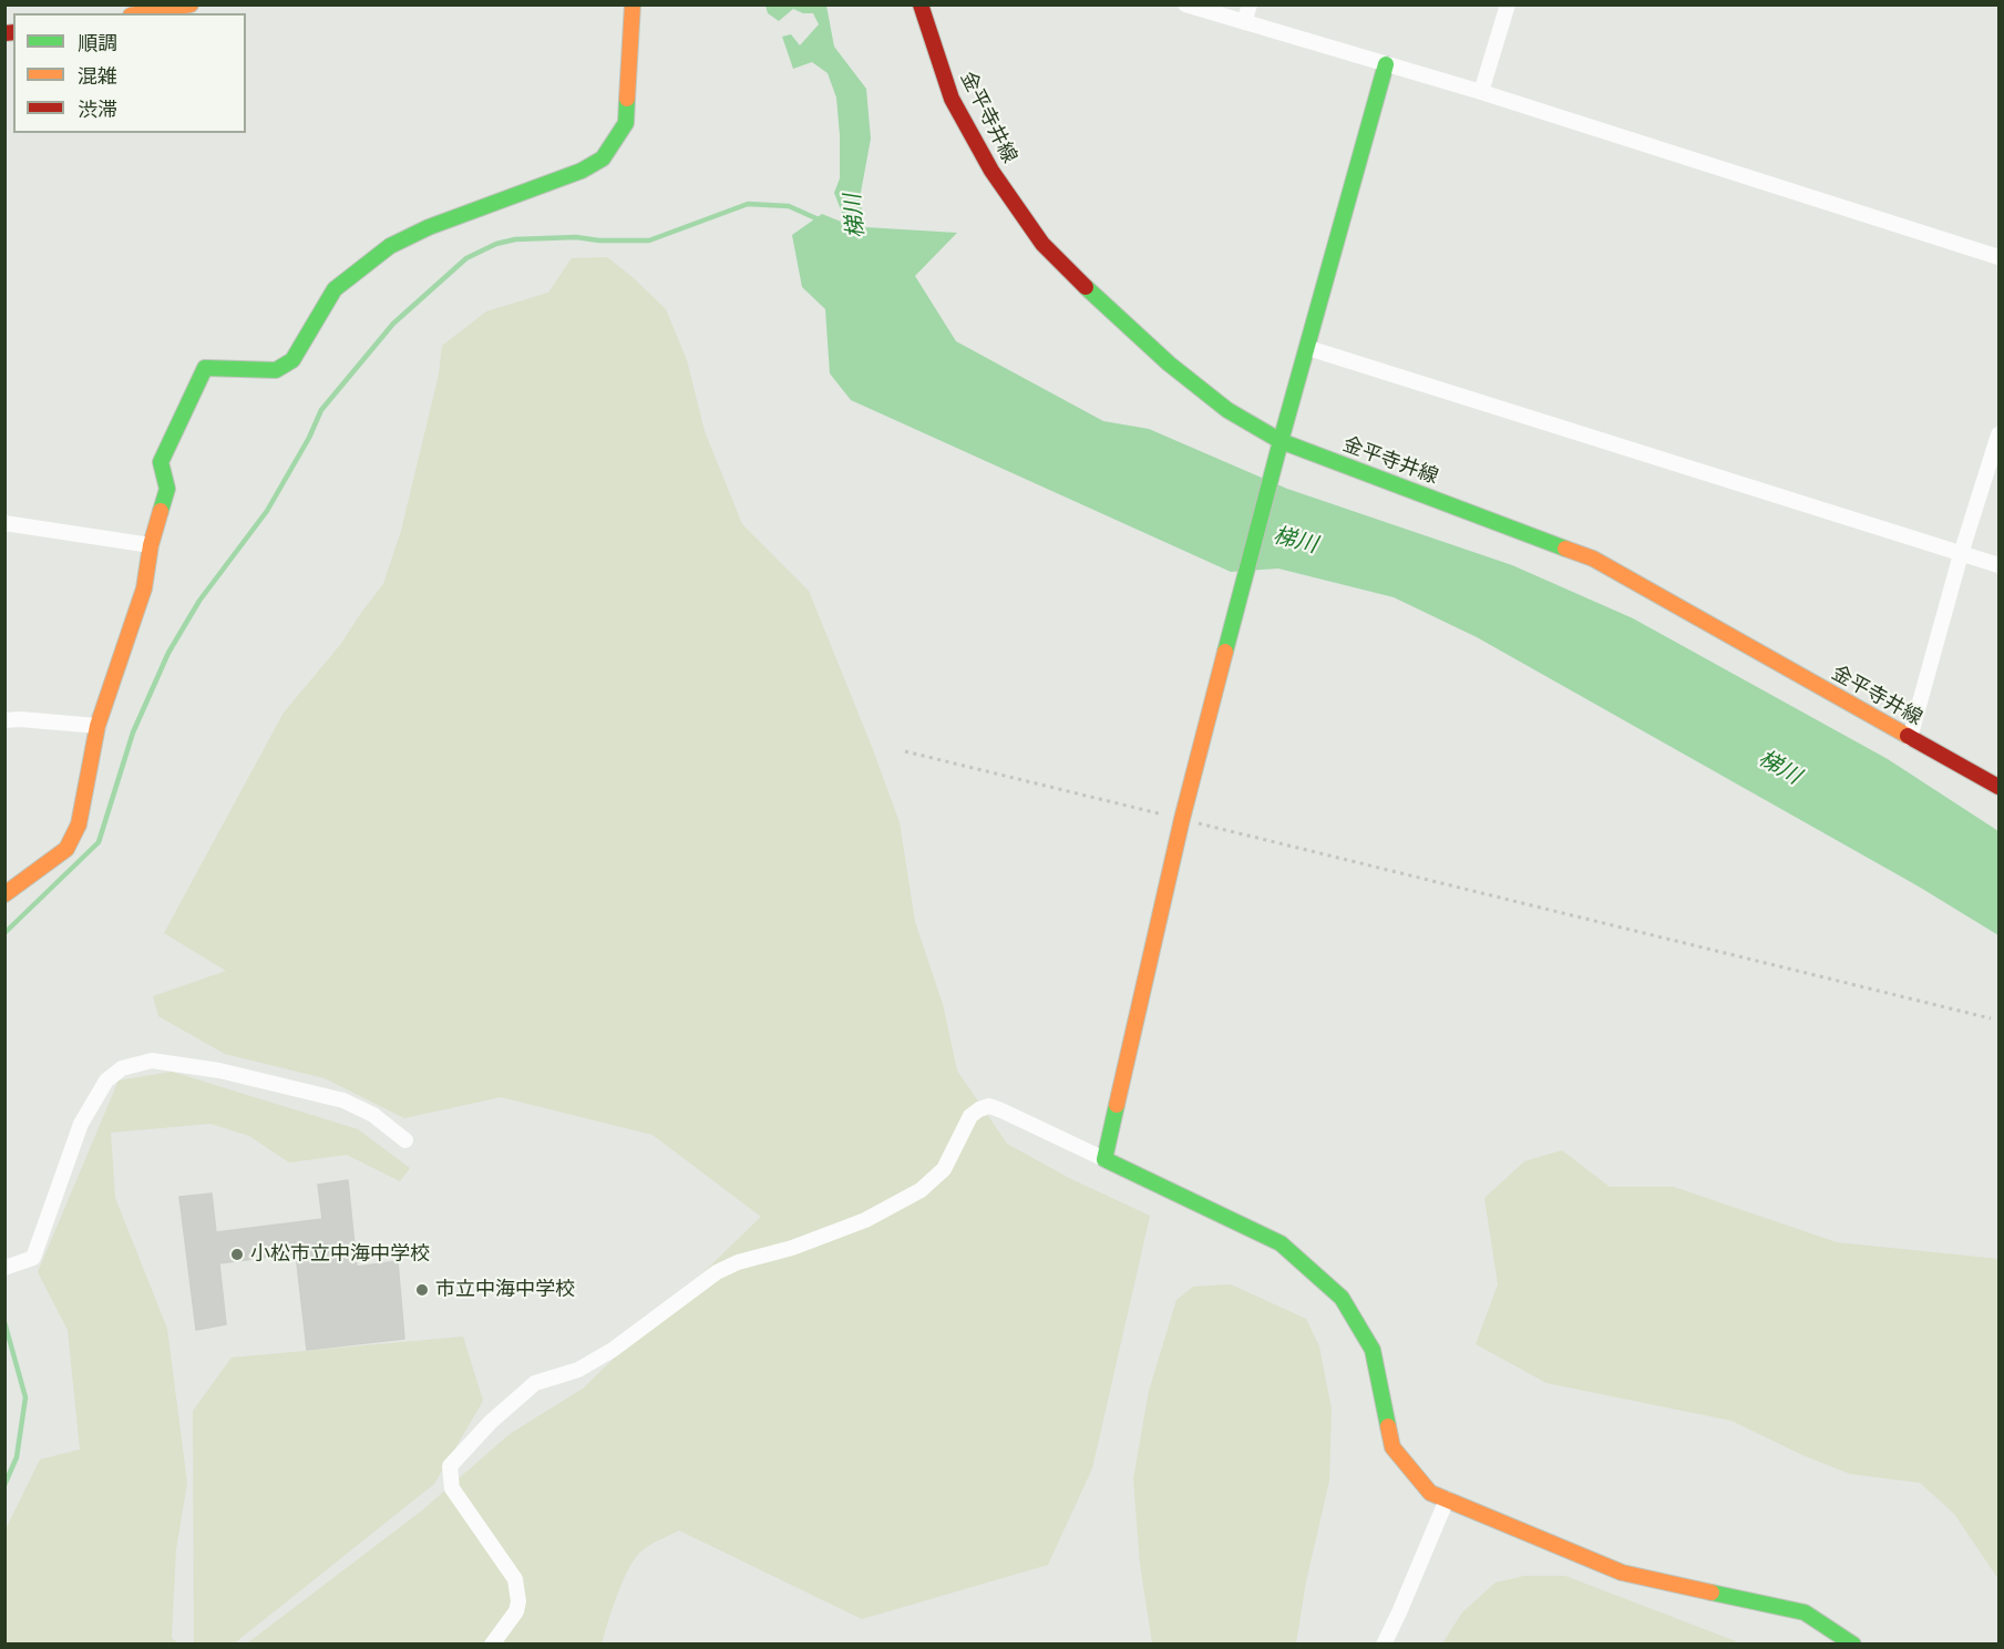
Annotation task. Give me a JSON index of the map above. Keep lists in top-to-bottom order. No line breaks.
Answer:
{"streets":{"street":["金平寺井線"]},"water":["梯川"],"places":["小松市立中海中学校","市立中海中学校"],"legend":["順調","混雑","渋滞"]}
